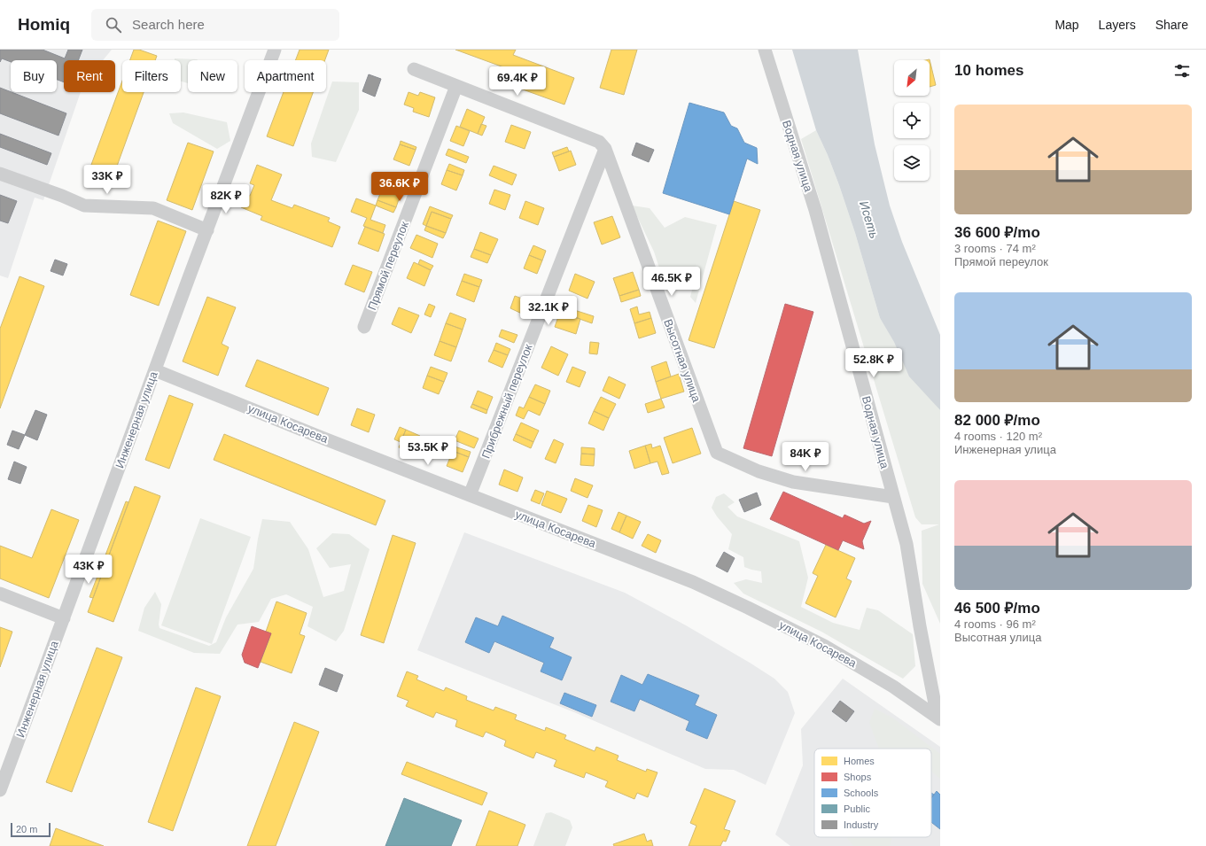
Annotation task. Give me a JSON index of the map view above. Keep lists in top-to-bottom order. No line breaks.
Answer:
{"streets":{"street":["Водная улица","Прямой переулок","Высотная улица","Прибрежный переулок","Инженерная улица","улица Косарева"]},"crossings":[["Водная улица","Высотная улица"],["Водная улица","улица Косарева"],["Высотная улица","Прибрежный переулок"],["Прибрежный переулок","улица Косарева"],["Инженерная улица","улица Косарева"]],"water":["Исеть"],"legend":["Homes","Shops","Schools","Public","Industry"],"scale_bar":"20 m","north":"bottom left","page":{"header":"Homiq","search":"Search here","nav":["Map","Layers","Share"],"heading":"10 homes","chip":["Buy","Rent","Filters","New","Apartment"],"price":["69.4K ₽","33K ₽","36.6K ₽","82K ₽","46.5K ₽","32.1K ₽","52.8K ₽","53.5K ₽","84K ₽","43K ₽"],"list":[{"name":"36 600 ₽/mo","note":"3 rooms · 74 m² · Прямой переулок"},{"name":"82 000 ₽/mo","note":"4 rooms · 120 m² · Инженерная улица"},{"name":"46 500 ₽/mo","note":"4 rooms · 96 m² · Высотная улица"}],"scale":"20 m"}}
